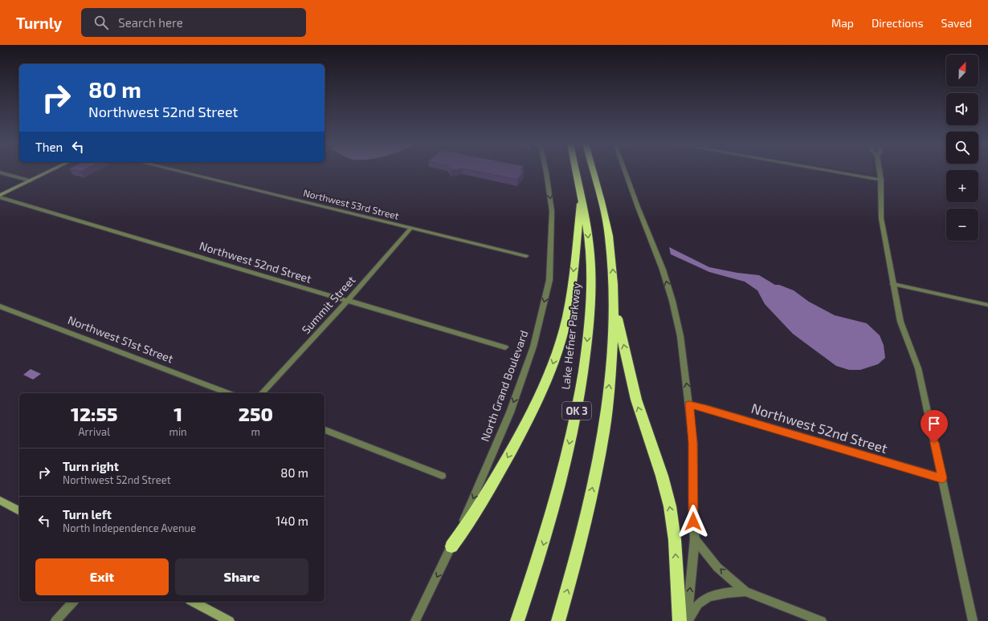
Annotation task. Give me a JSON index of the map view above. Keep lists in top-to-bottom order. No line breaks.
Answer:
{"streets":{"highway":["Lake Hefner Parkway","OK 3"],"street":["Northwest 53rd Street","Northwest 52nd Street","Summit Street","Northwest 51st Street","North Grand Boulevard"]},"crossings":[["Northwest 53rd Street","Summit Street"],["Northwest 52nd Street","Summit Street"]],"one_way":["North Grand Boulevard"],"north":"top","page":{"header":"Turnly","search":"Search here","nav":["Map","Directions","Saved"],"map_buttons":["+","−"],"turn":["80 m","Northwest 52nd Street"],"then":"Then","eta":["12:55","Arrival","1","min","250","m"],"list":[{"name":"Turn right","note":"Northwest 52nd Street","value":"80 m"},{"name":"Turn left","note":"North Independence Avenue","value":"140 m"}],"buttons":["Exit","Share"]}}
